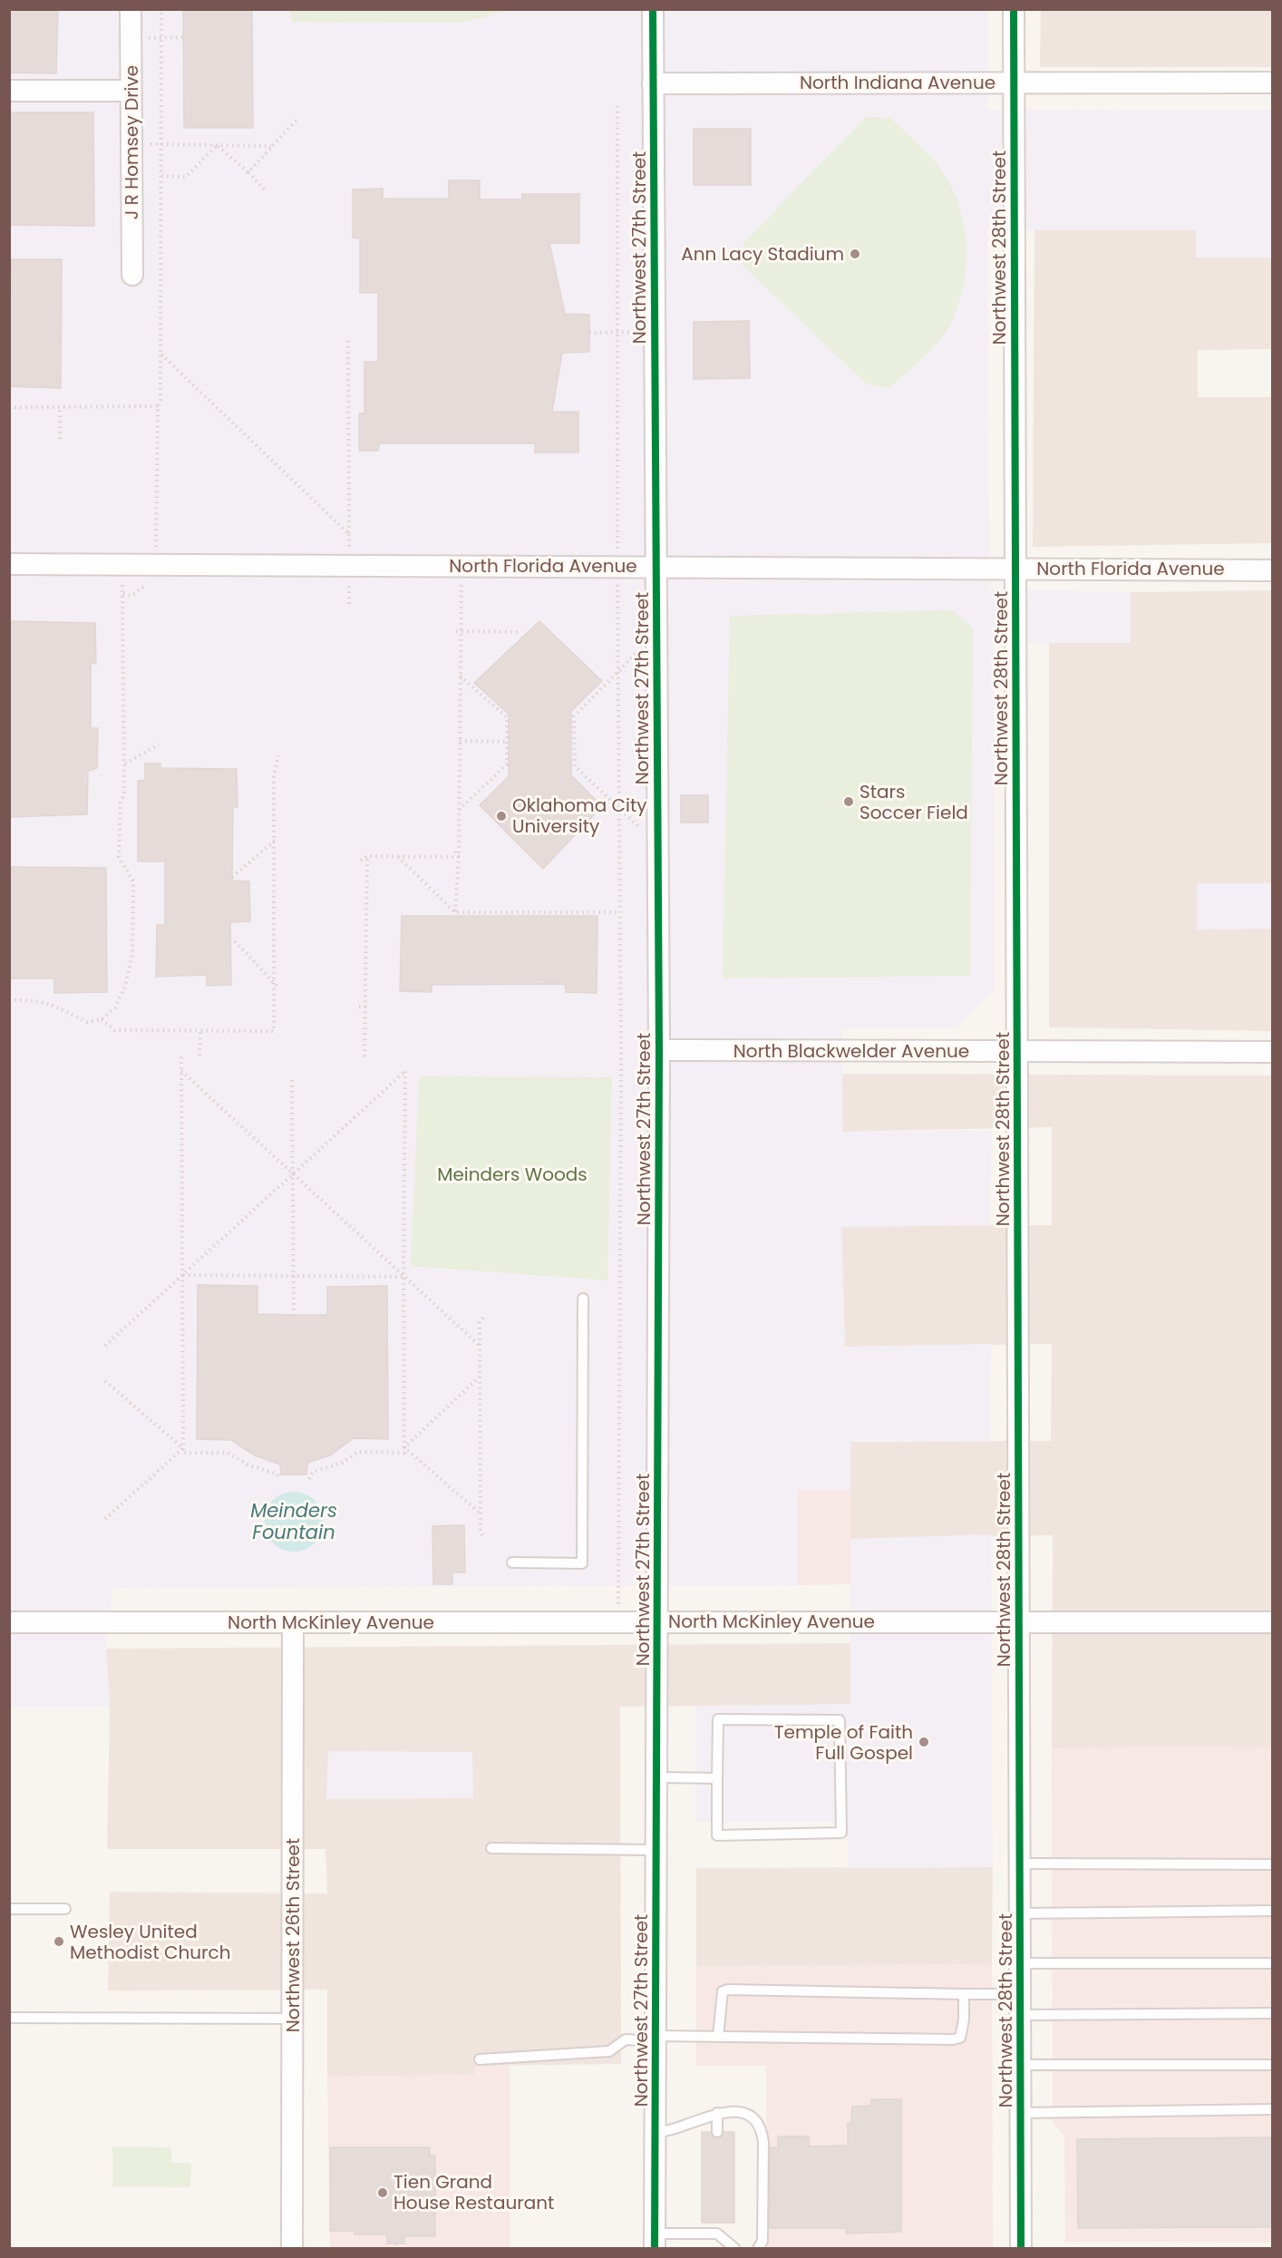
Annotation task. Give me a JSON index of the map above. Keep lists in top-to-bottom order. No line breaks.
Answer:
{"streets":{"street":["North Indiana Avenue","J R Homsey Drive","Northwest 27th Street","Northwest 28th Street","North Florida Avenue","North Blackwelder Avenue","North McKinley Avenue","Northwest 26th Street"]},"crossings":[["North Indiana Avenue","Northwest 27th Street"],["North Indiana Avenue","Northwest 28th Street"],["Northwest 27th Street","North Florida Avenue"],["Northwest 27th Street","North Blackwelder Avenue"],["Northwest 27th Street","North McKinley Avenue"],["Northwest 28th Street","North Florida Avenue"],["Northwest 28th Street","North Blackwelder Avenue"],["Northwest 28th Street","North McKinley Avenue"],["North McKinley Avenue","Northwest 26th Street"]],"water":["Meinders Fountain"],"parks":["Meinders Woods"],"places":["Ann Lacy Stadium","Stars Soccer Field","Oklahoma City University","Temple of Faith Full Gospel","Wesley United Methodist Church","Tien Grand House Restaurant"]}
